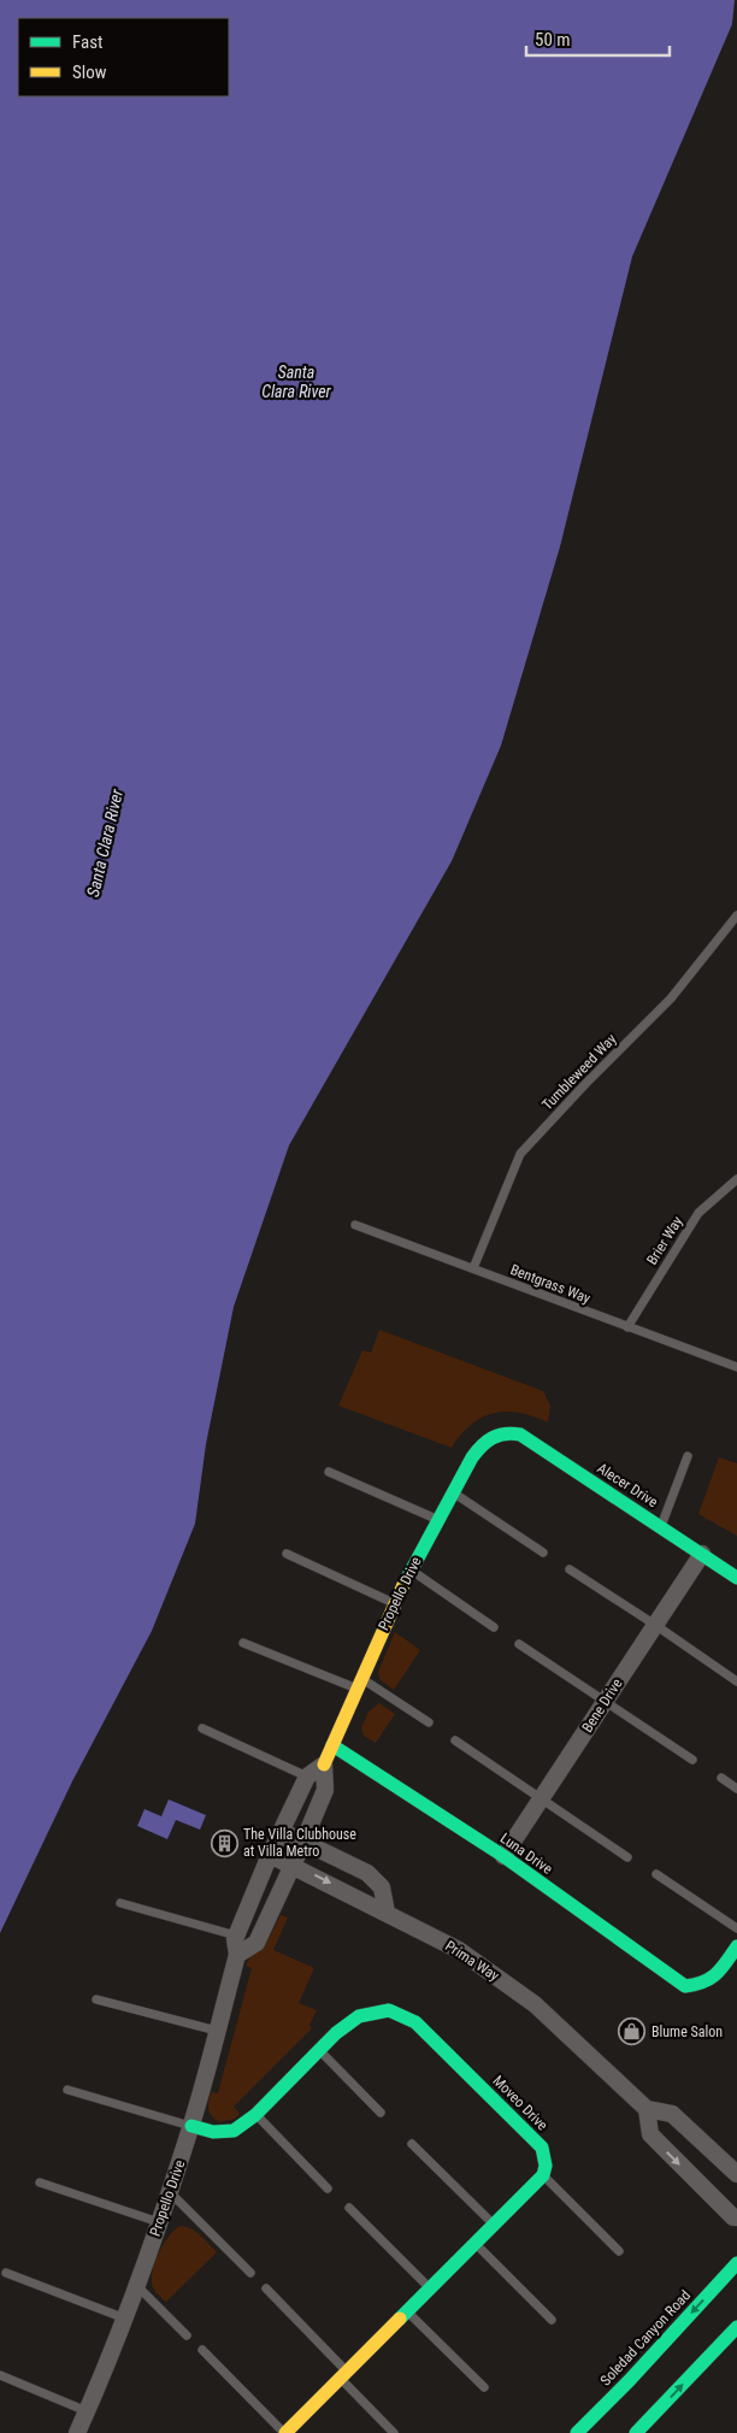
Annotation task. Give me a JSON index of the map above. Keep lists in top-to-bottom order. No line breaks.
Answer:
{"streets":{"street":["Alecer Drive","Propello Drive","Bene Drive","Luna Drive","Prima Way","Moveo Drive","Soledad Canyon Road"],"lane":["Tumbleweed Way","Brier Way","Bentgrass Way"]},"crossings":[["Tumbleweed Way","Bentgrass Way"],["Brier Way","Bentgrass Way"],["Alecer Drive","Propello Drive"],["Alecer Drive","Bene Drive"],["Propello Drive","Luna Drive"],["Propello Drive","Prima Way"],["Propello Drive","Moveo Drive"],["Bene Drive","Luna Drive"]],"water":["Santa Clara River"],"places":{"building":["The Villa Clubhouse at Villa Metro"],"shop":["Blume Salon"]},"legend":["Fast","Slow"],"scale_bar":"50 m"}
